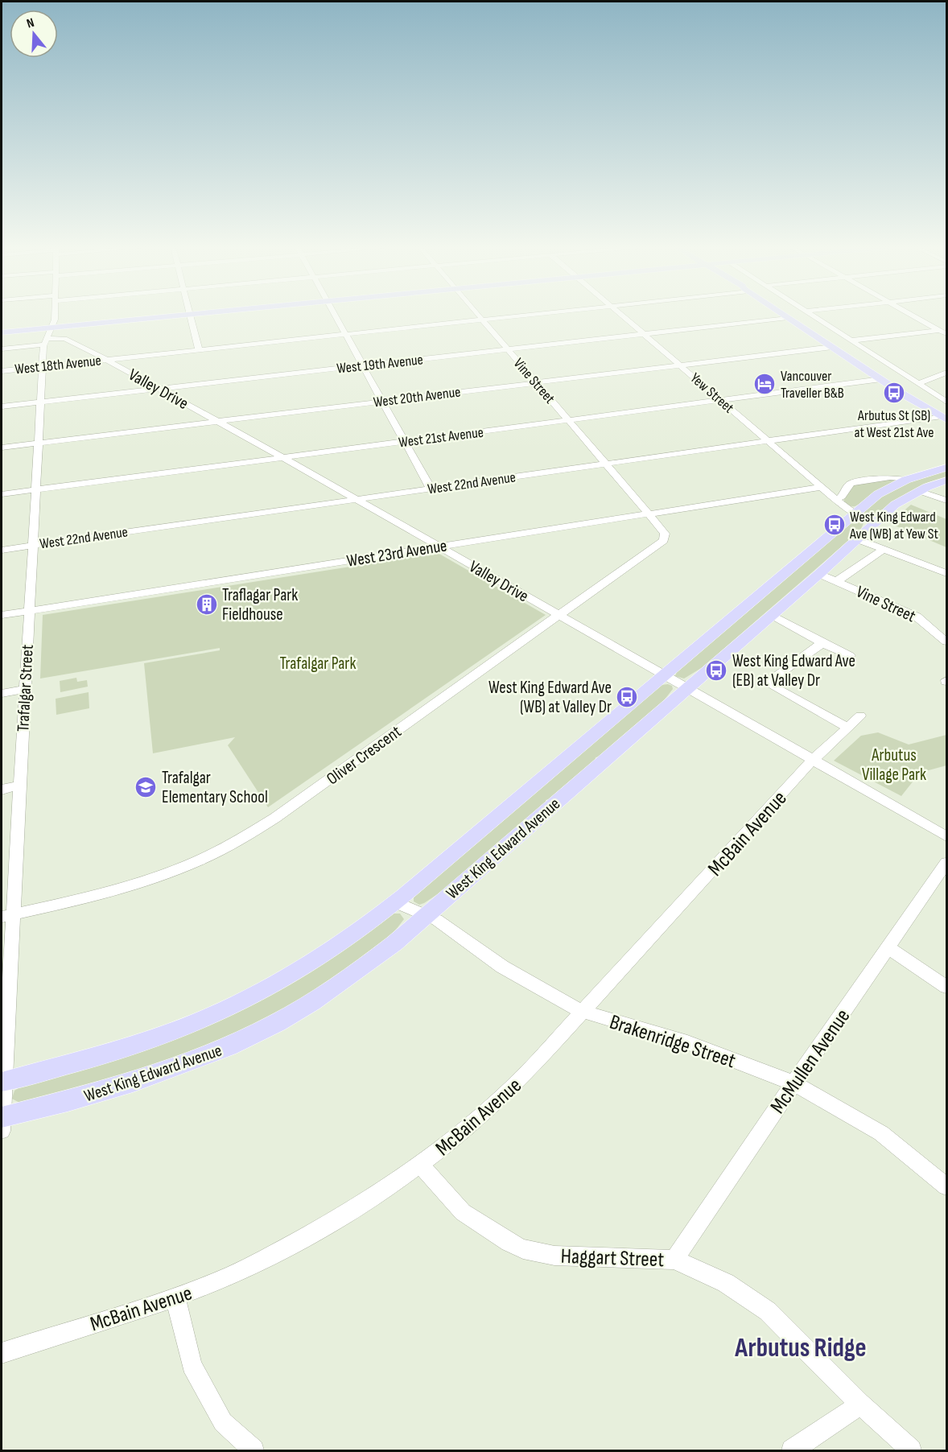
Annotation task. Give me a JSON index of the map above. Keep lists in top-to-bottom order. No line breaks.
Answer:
{"streets":{"main road":["West King Edward Avenue"],"street":["West 19th Avenue","West 18th Avenue","Vine Street","Valley Drive","Yew Street","West 20th Avenue","West 21st Avenue","West 22nd Avenue","West 23rd Avenue","Trafalgar Street","Oliver Crescent","McBain Avenue","Brakenridge Street","McMullen Avenue","Haggart Street"]},"crossings":[["West 19th Avenue","Vine Street"],["West 19th Avenue","Valley Drive"],["West 19th Avenue","Yew Street"],["West 19th Avenue","Trafalgar Street"],["West 18th Avenue","Vine Street"],["West 18th Avenue","Valley Drive"],["West 18th Avenue","Trafalgar Street"],["Vine Street","West 20th Avenue"],["Vine Street","West 21st Avenue"],["Vine Street","West 22nd Avenue"],["Vine Street","West 23rd Avenue"],["Vine Street","Oliver Crescent"],["Vine Street","West King Edward Avenue"],["Valley Drive","West 20th Avenue"],["Valley Drive","West 21st Avenue"],["Valley Drive","West 22nd Avenue"],["Valley Drive","West 23rd Avenue"],["Valley Drive","Trafalgar Street"],["Valley Drive","Oliver Crescent"],["Valley Drive","McBain Avenue"],["Valley Drive","West King Edward Avenue"],["Yew Street","West 20th Avenue"],["Yew Street","West 21st Avenue"],["Yew Street","West 22nd Avenue"],["Yew Street","West 23rd Avenue"],["Yew Street","West King Edward Avenue"],["West 20th Avenue","Trafalgar Street"],["West 21st Avenue","Trafalgar Street"],["West 22nd Avenue","Trafalgar Street"],["West 23rd Avenue","Trafalgar Street"],["West 23rd Avenue","Oliver Crescent"],["Trafalgar Street","Oliver Crescent"],["Trafalgar Street","West King Edward Avenue"],["McBain Avenue","Brakenridge Street"],["McBain Avenue","Haggart Street"],["West King Edward Avenue","Brakenridge Street"],["Brakenridge Street","McMullen Avenue"],["McMullen Avenue","Haggart Street"]],"districts":["Arbutus Ridge"],"parks":["Trafalgar Park","Arbutus Village Park"],"places":{"hotel":["Vancouver Traveller B&B"],"bus stop":["Arbutus St (SB) at West 21st Ave","West King Edward Ave (WB) at Yew St","West King Edward Ave (EB) at Valley Dr","West King Edward Ave (WB) at Valley Dr"],"building":["Traflagar Park Fieldhouse"],"school or university":["Trafalgar Elementary School"]},"north":"top"}
